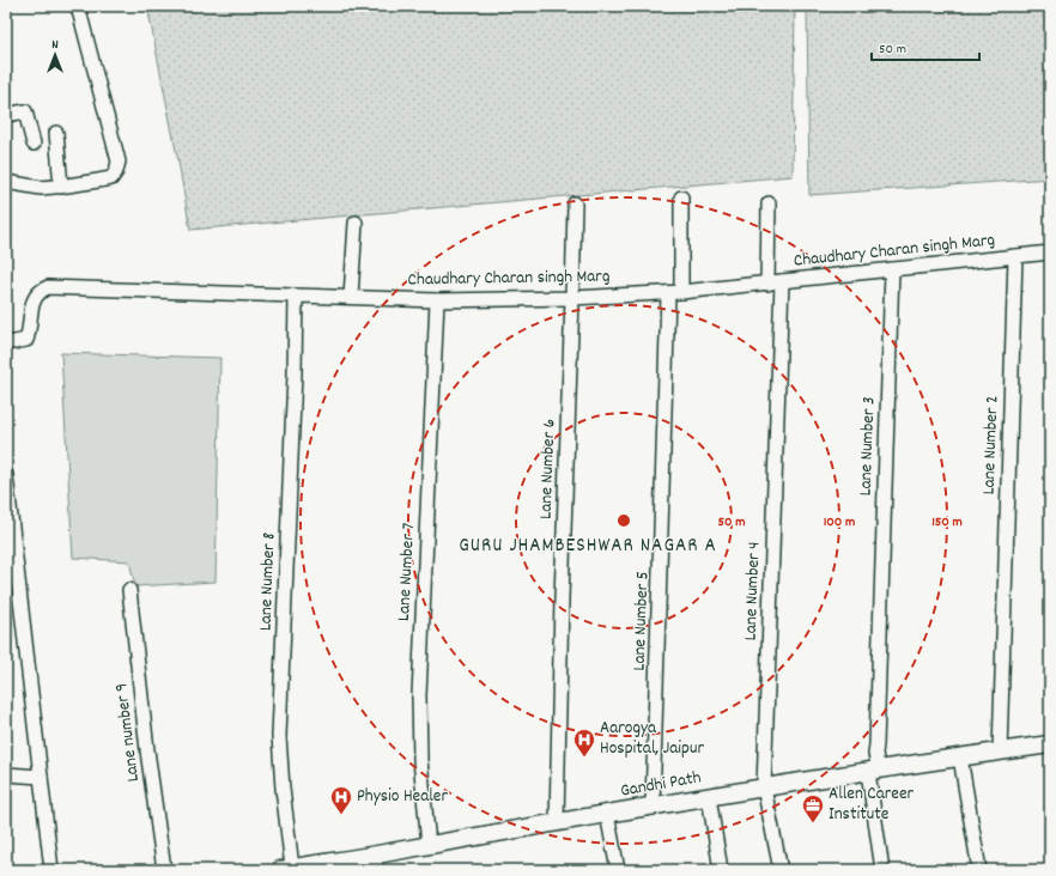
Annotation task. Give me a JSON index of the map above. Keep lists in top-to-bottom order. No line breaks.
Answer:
{"streets":{"street":["Chaudhary Charan singh Marg","Lane Number 2","Lane Number 3","Lane Number 6","Lane Number 7","Lane Number 8","Lane Number 4","Lane Number 5","Lane number 9","Gandhi Path"]},"crossings":[["Chaudhary Charan singh Marg","Lane Number 2"],["Chaudhary Charan singh Marg","Lane Number 3"],["Chaudhary Charan singh Marg","Lane Number 6"],["Chaudhary Charan singh Marg","Lane Number 7"],["Chaudhary Charan singh Marg","Lane Number 8"],["Chaudhary Charan singh Marg","Lane Number 4"],["Chaudhary Charan singh Marg","Lane Number 5"],["Lane Number 2","Gandhi Path"],["Lane Number 3","Gandhi Path"],["Lane Number 6","Gandhi Path"],["Lane Number 7","Gandhi Path"],["Lane Number 8","Gandhi Path"],["Lane Number 4","Gandhi Path"],["Lane Number 5","Gandhi Path"]],"districts":["GURU JHAMBESHWAR NAGAR A"],"places":{"hospital":["Aarogya Hospital, Jaipur","Physio Healer"],"office":["Allen Career Institute"]},"scale_bar":"50 m","north":"top","rings":["50 m","100 m","150 m"]}
